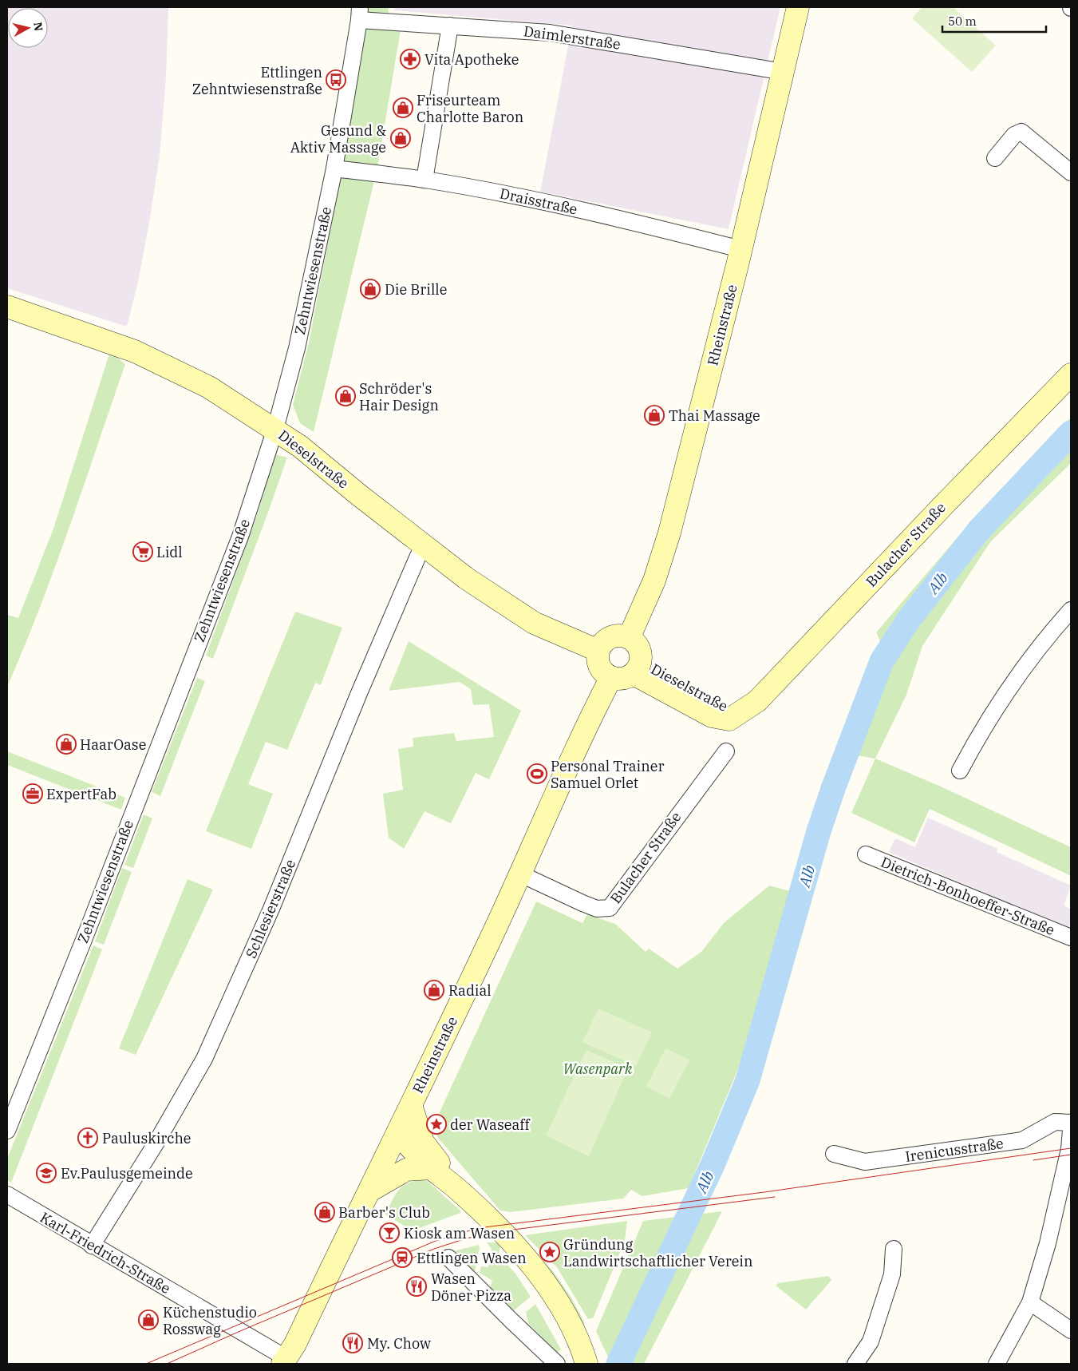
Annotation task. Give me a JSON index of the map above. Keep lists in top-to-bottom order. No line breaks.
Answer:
{"streets":{"street":["Daimlerstraße","Draisstraße","Zehntwiesenstraße","Rheinstraße","Dieselstraße","Bulacher Straße","Dietrich-Bonhoeffer-Straße","Schlesierstraße","Irenicusstraße","Karl-Friedrich-Straße"]},"crossings":[["Daimlerstraße","Zehntwiesenstraße"],["Daimlerstraße","Rheinstraße"],["Draisstraße","Zehntwiesenstraße"],["Draisstraße","Rheinstraße"],["Zehntwiesenstraße","Dieselstraße"],["Rheinstraße","Dieselstraße"],["Rheinstraße","Bulacher Straße"],["Rheinstraße","Karl-Friedrich-Straße"],["Dieselstraße","Bulacher Straße"],["Schlesierstraße","Karl-Friedrich-Straße"]],"water":["Alb"],"parks":["Wasenpark"],"places":{"pharmacy":["Vita Apotheke"],"bus stop":["Ettlingen Zehntwiesenstraße"],"shop":["Friseurteam Charlotte Baron","Gesund & Aktiv Massage","Die Brille","Schröder's Hair Design","Thai Massage","HaarOase","Radial","Barber's Club","Küchenstudio Rosswag"],"supermarket":["Lidl"],"sports":["Personal Trainer Samuel Orlet"],"office":["ExpertFab"],"place":["der Waseaff","Gründung Landwirtschaftlicher Verein"],"church":["Pauluskirche"],"school or university":["Ev.Paulusgemeinde"],"bar":["Kiosk am Wasen"],"station":["Ettlingen Wasen"],"restaurant":["Wasen Döner Pizza","My. Chow"]},"scale_bar":"50 m","north":"right"}
